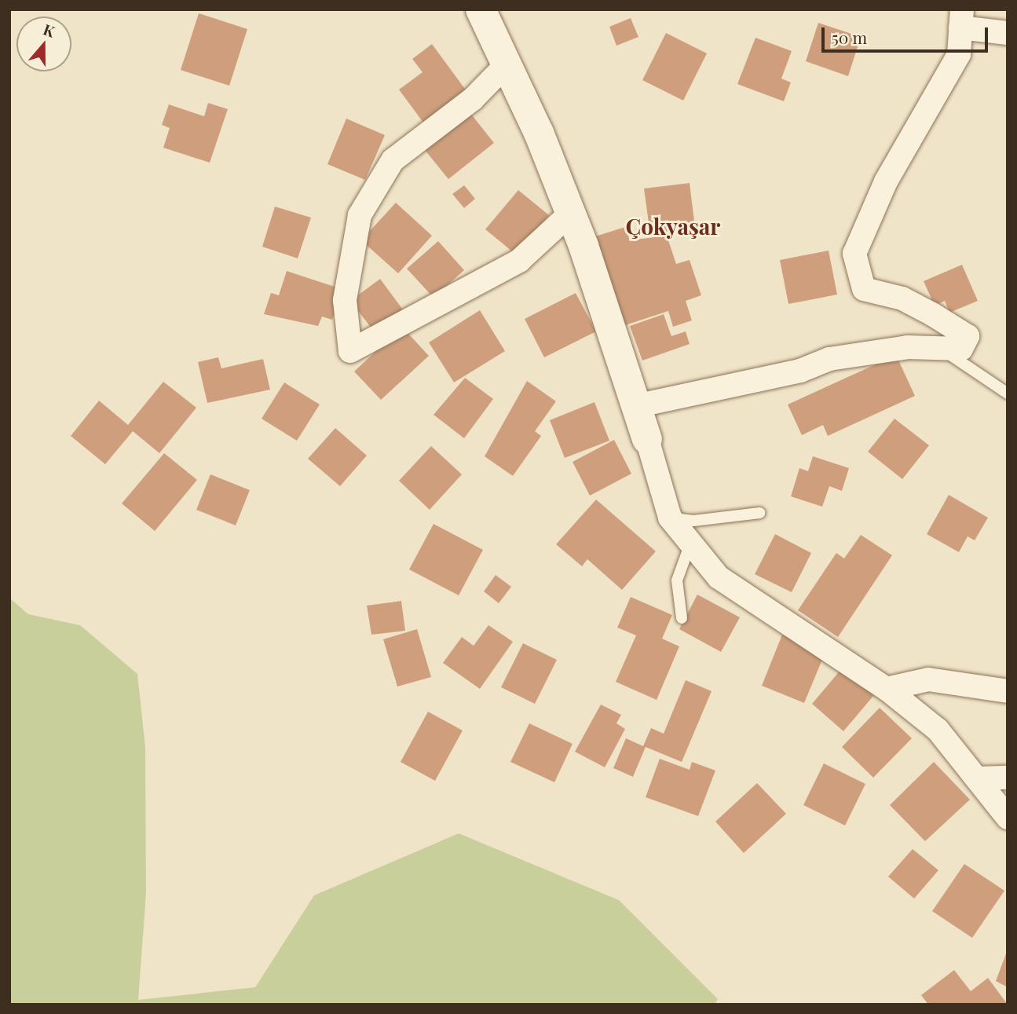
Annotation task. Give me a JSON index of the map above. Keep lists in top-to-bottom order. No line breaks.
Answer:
{"districts":["Çokyaşar"],"scale_bar":"50 m","north":"top"}
